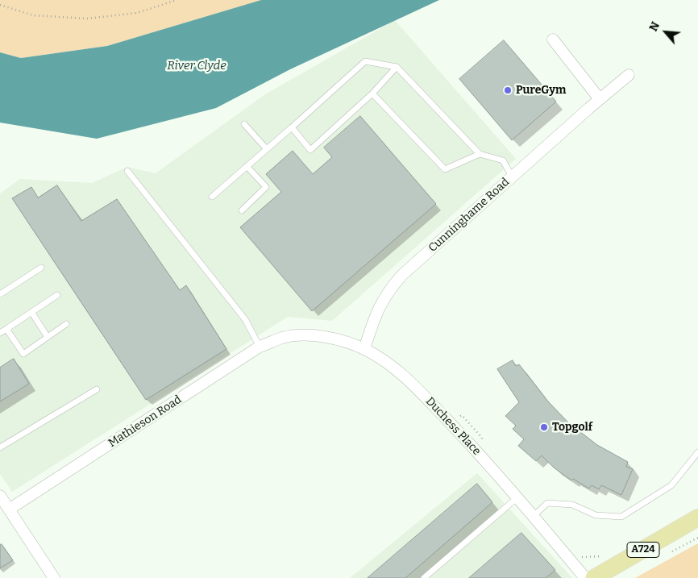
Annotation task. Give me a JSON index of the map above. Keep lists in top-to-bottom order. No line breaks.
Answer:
{"streets":{"main road":["A724"],"street":["Cunninghame Road","Mathieson Road","Duchess Place"]},"crossings":[["Cunninghame Road","Duchess Place"],["Mathieson Road","Duchess Place"]],"water":["River Clyde"],"places":["PureGym","Topgolf"],"north":"top left"}
